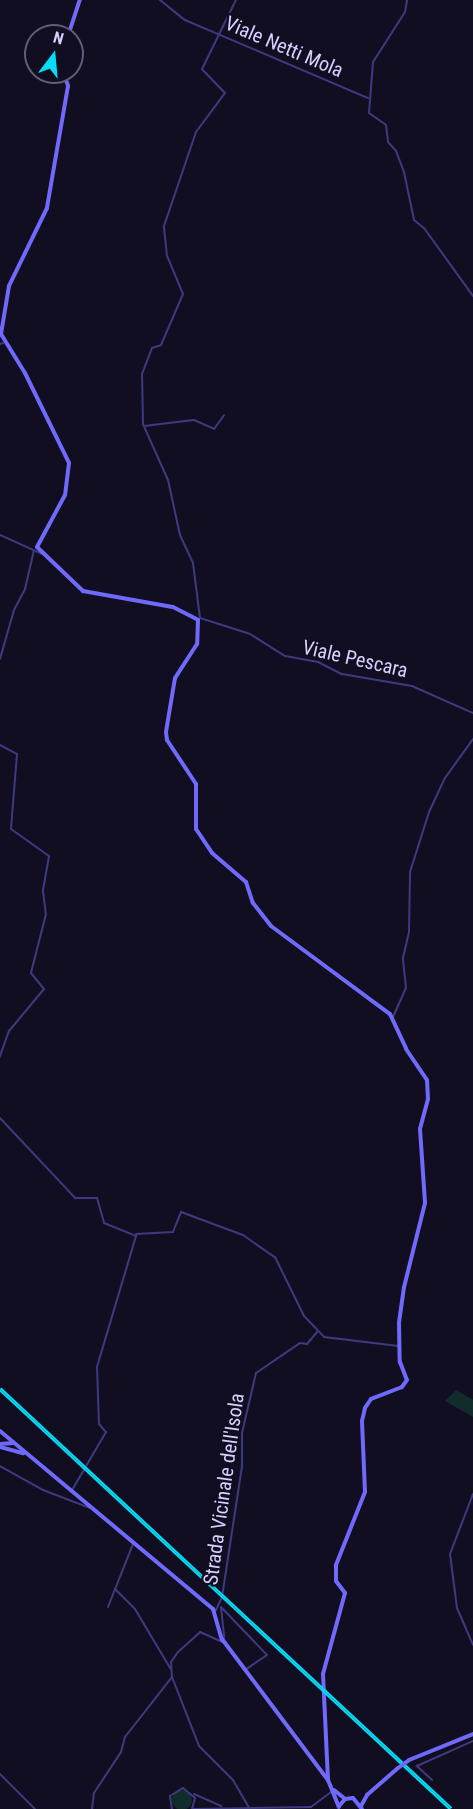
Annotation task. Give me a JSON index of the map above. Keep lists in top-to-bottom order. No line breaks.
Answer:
{"streets":{"street":["Viale Netti Mola","Viale Pescara","Strada Vicinale dell'Isola"]},"north":"top"}
